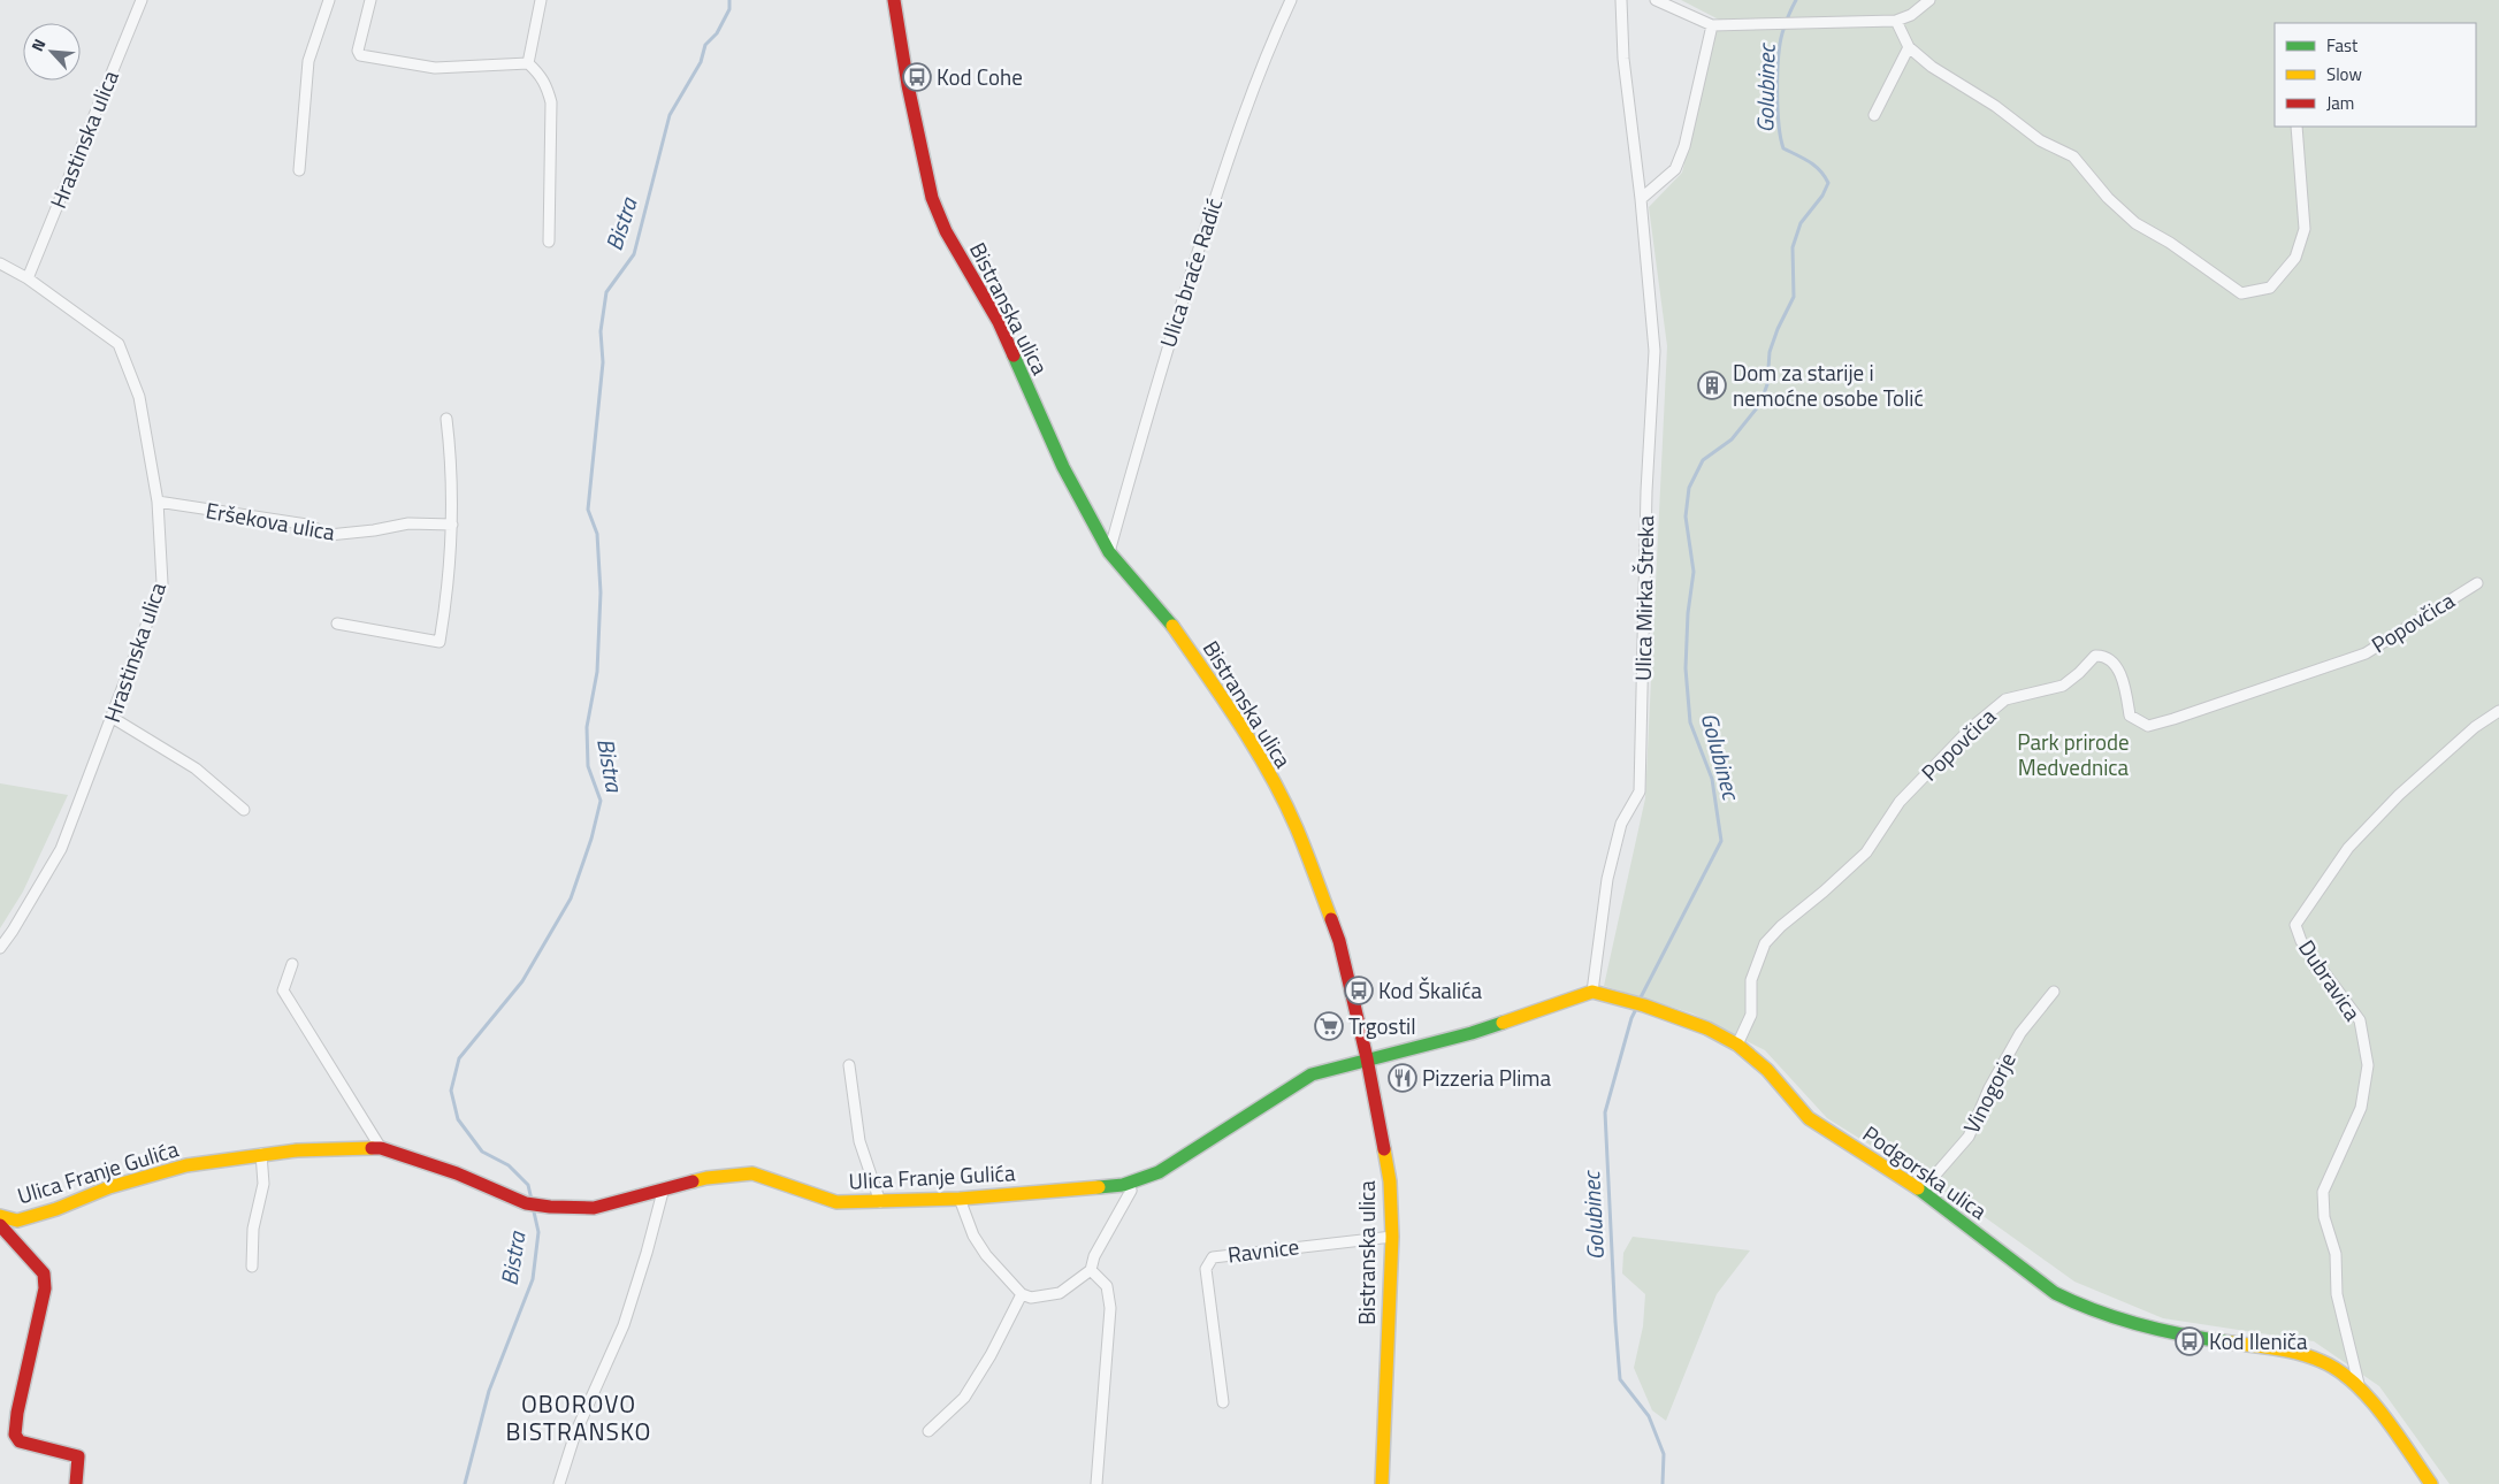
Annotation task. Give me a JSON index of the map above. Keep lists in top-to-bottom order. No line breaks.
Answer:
{"streets":{"main road":["Bistranska ulica","Ulica Franje Gulića","Podgorska ulica"],"street":["Hrastinska ulica","Ulica braće Radić","Eršekova ulica","Ulica Mirka Štreka","Popovčica","Dubravica","Vinogorje","Ravnice"]},"crossings":[["Hrastinska ulica","Eršekova ulica"],["Ulica braće Radić","Bistranska ulica"],["Bistranska ulica","Ulica Franje Gulića"],["Bistranska ulica","Ravnice"],["Ulica Mirka Štreka","Podgorska ulica"],["Popovčica","Podgorska ulica"],["Dubravica","Podgorska ulica"],["Vinogorje","Podgorska ulica"]],"districts":["OBOROVO BISTRANSKO"],"water":["Golubinec","Bistra"],"parks":["Park prirode Medvednica"],"places":{"bus stop":["Kod Cohe","Kod Škalića","Kod Ileniča"],"building":["Dom za starije i nemoćne osobe Tolić"],"supermarket":["Trgostil"],"restaurant":["Pizzeria Plima"]},"legend":["Fast","Slow","Jam"],"north":"top left"}
